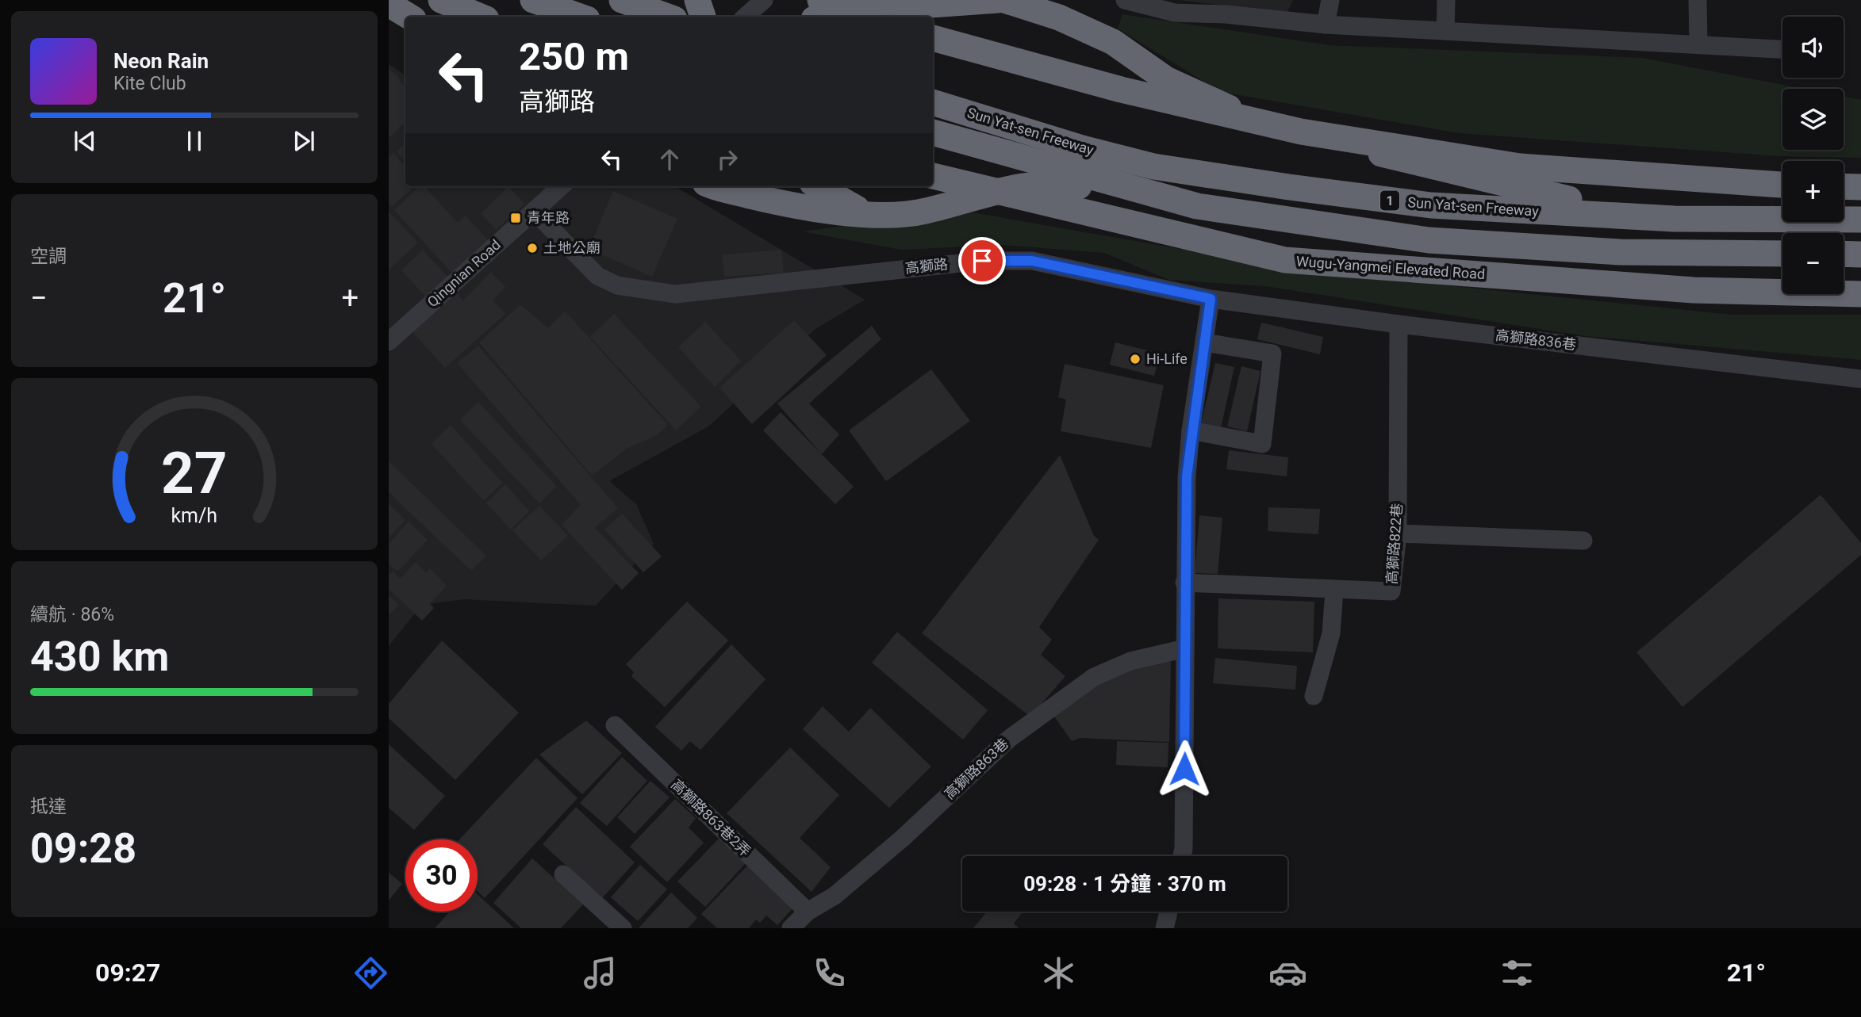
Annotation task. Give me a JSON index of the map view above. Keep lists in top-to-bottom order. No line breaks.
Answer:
{"streets":{"highway":["Sun Yat-sen Freeway","1","Wugu-Yangmei Elevated Road"],"street":["高獅路","Qingnian Road","高獅路836巷","高獅路822巷","高獅路863巷","高獅路863巷2弄"]},"crossings":[["高獅路","Qingnian Road"],["高獅路","高獅路836巷"],["高獅路836巷","高獅路822巷"],["高獅路863巷","高獅路863巷2弄"]],"places":{"transit":["青年路"],"other":["土地公廟","Hi-Life"]},"page":{"map_buttons":["+","−"],"turn":["250 m","高獅路"],"song":["Neon Rain","Kite Club"],"tile":["空調",["續航 · 86%","430 km"],["抵達","09:28"]],"heat":["−","21°","+"],"limit":"30","trip":"09:28 · 1 分鐘 · 370 m","tabs":["09:27","21°"],"gauge":["27","km/h"]}}
